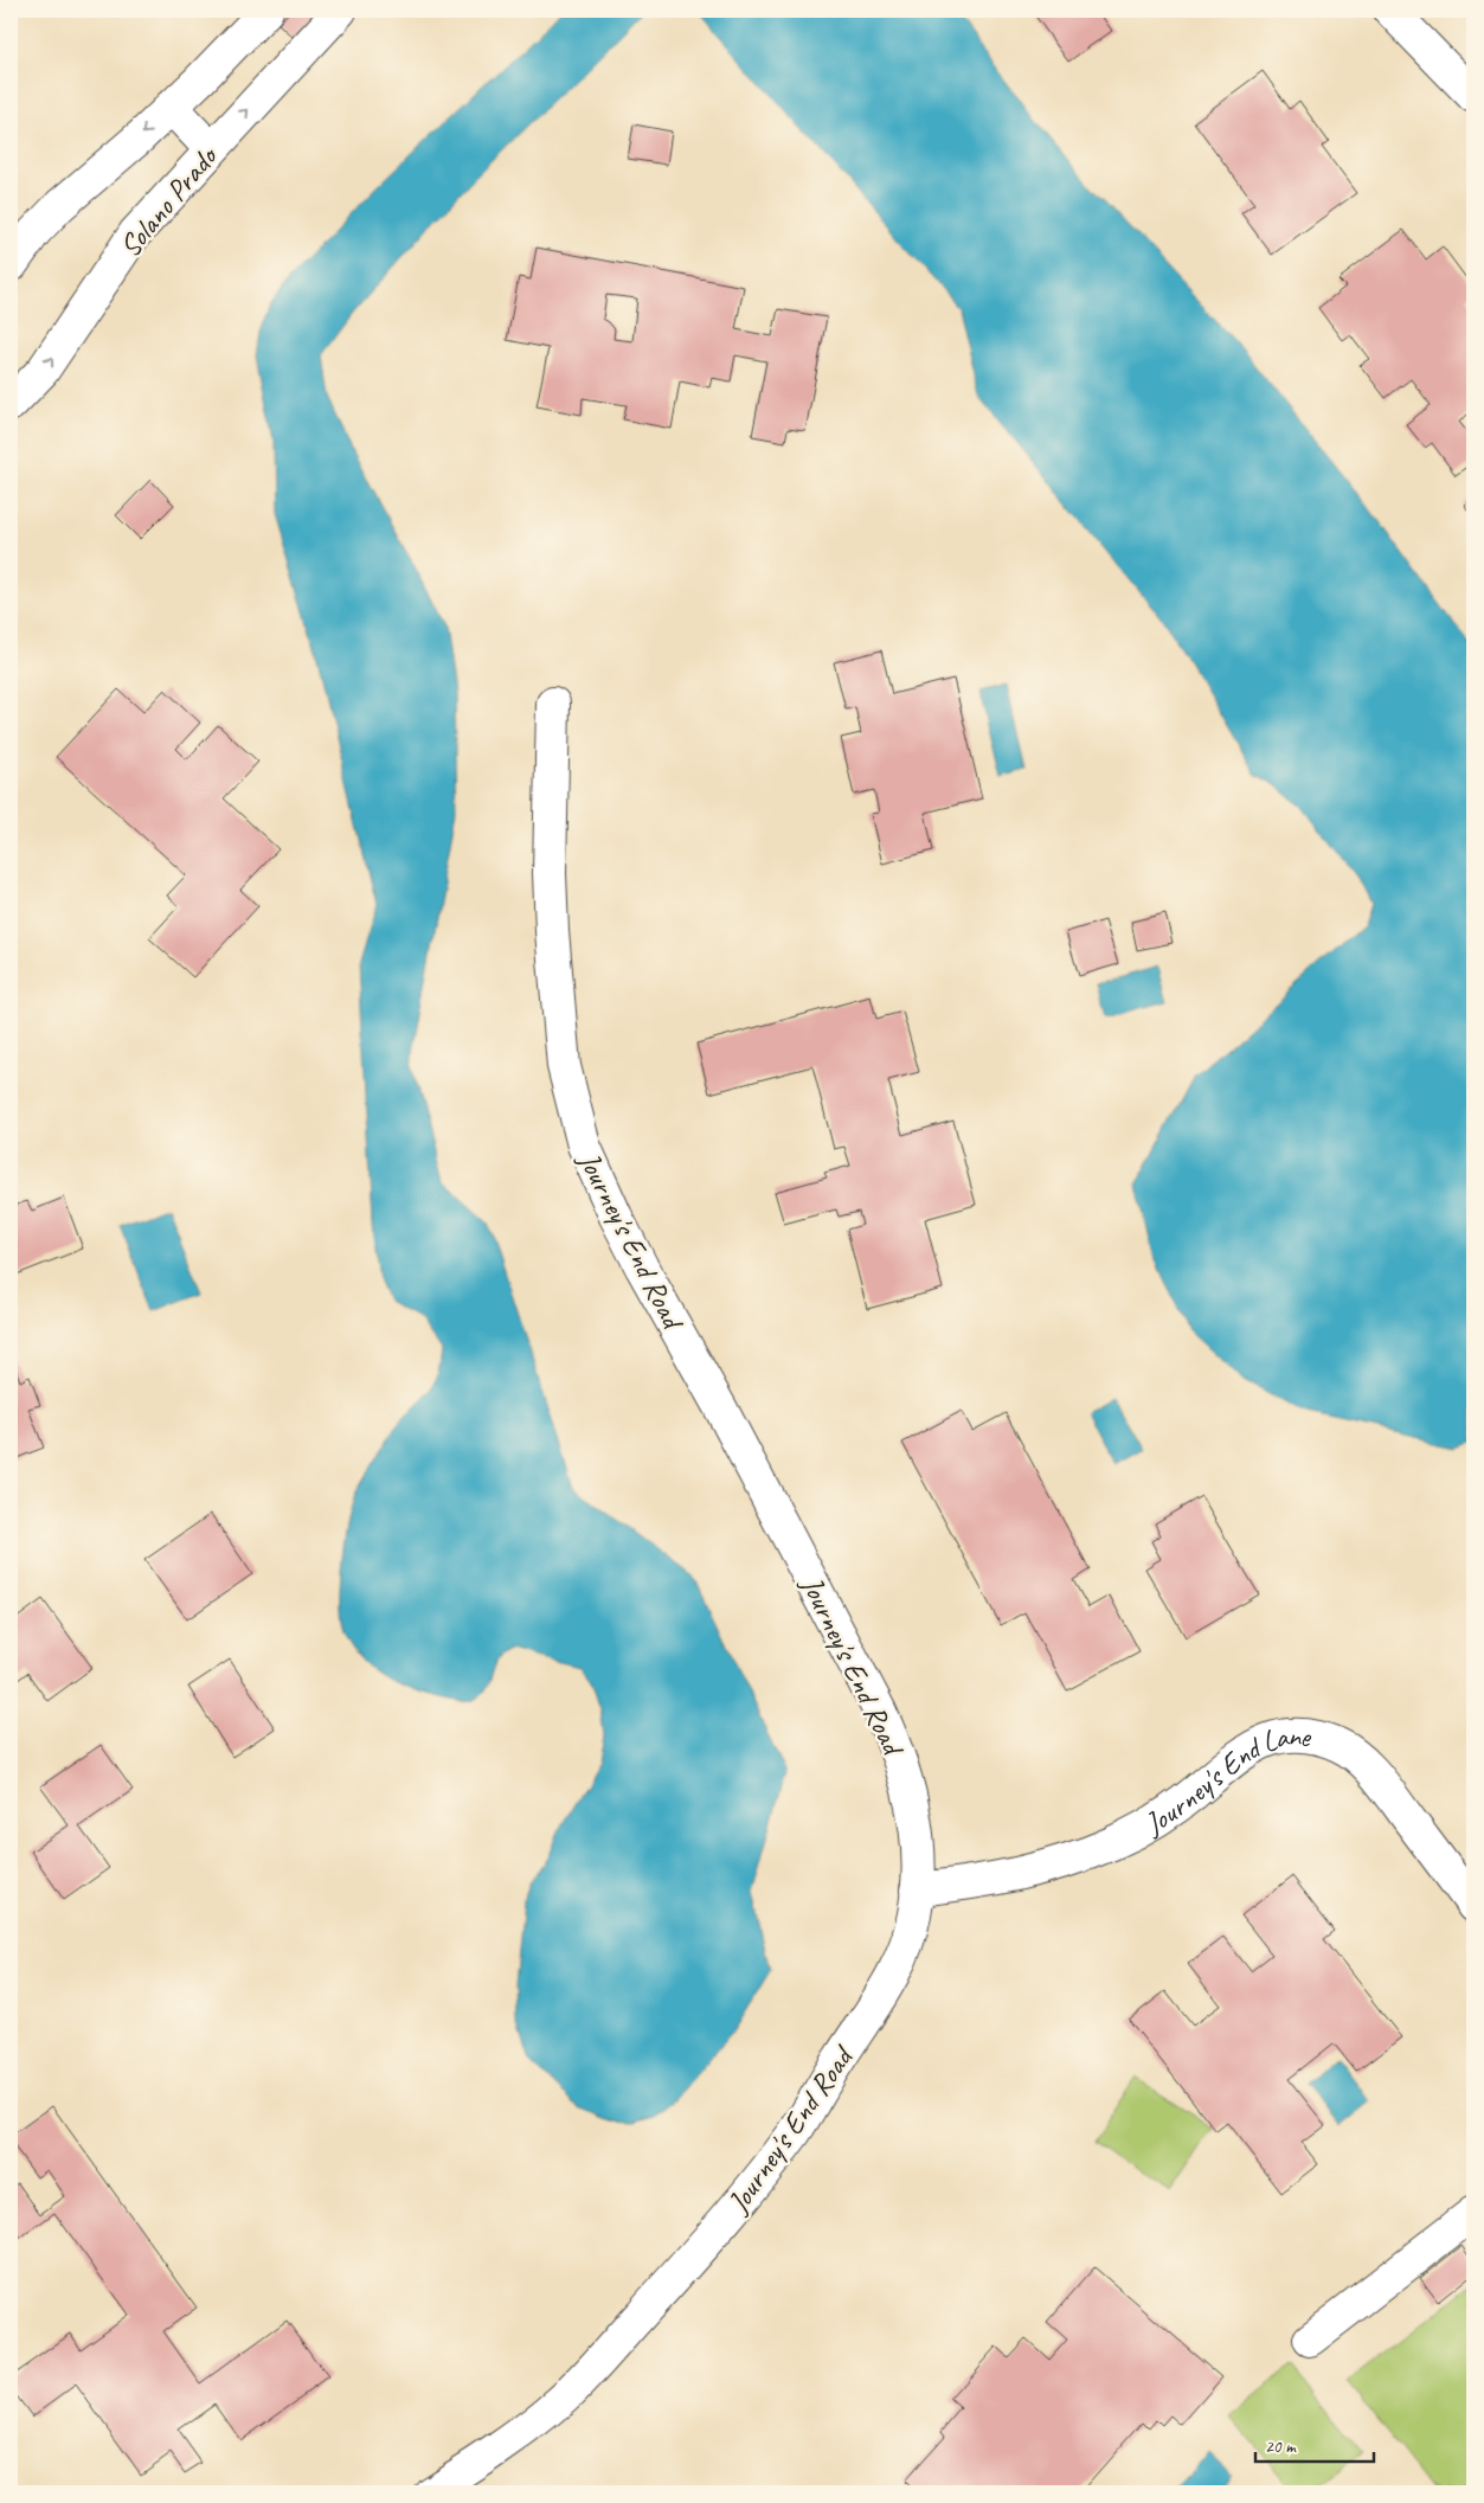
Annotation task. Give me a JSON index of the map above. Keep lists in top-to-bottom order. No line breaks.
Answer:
{"streets":{"street":["Solano Prado","Journey's End Road","Journey's End Lane"]},"crossings":[["Journey's End Road","Journey's End Lane"]],"scale_bar":"20 m"}
